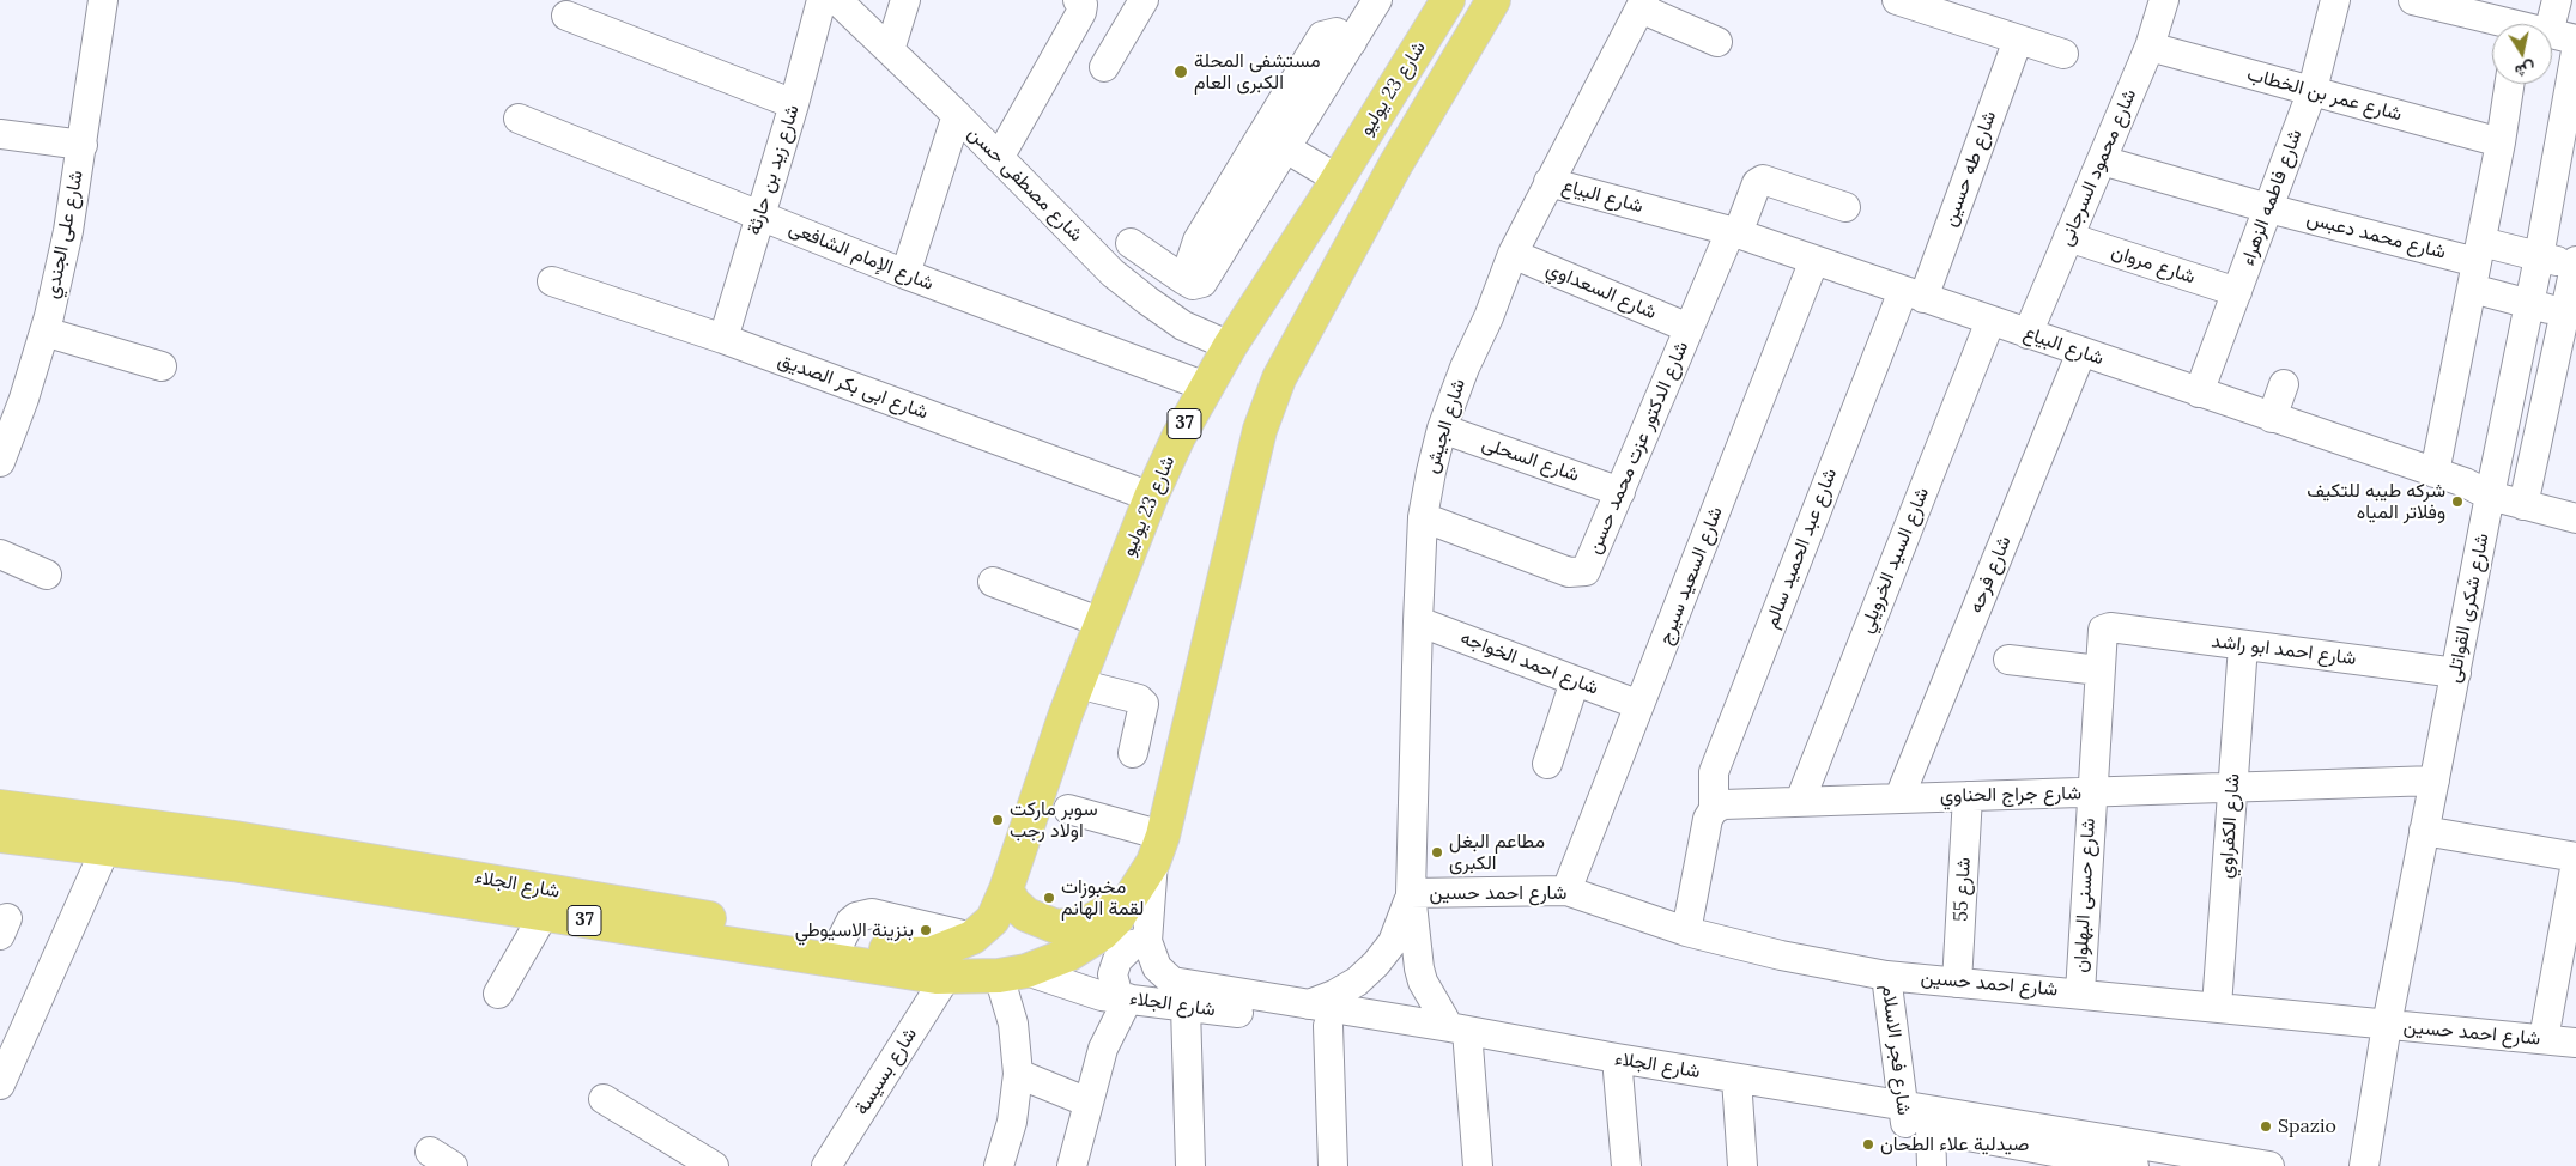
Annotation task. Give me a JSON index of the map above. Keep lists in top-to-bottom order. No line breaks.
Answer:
{"streets":{"main road":["شارع 23 يوليو","37","شارع الجلاء"],"street":["شارع عمر بن الخطاب","شارع محمود السرجانى","شارع طه حسين","شارع زيد بن حارثة","شارع مصطفى حسن","شارع البياع","شارع فاطمه الزهراء","شارع على الجندي","شارع محمد دعبس","شارع الإمام الشافعى","شارع مروان","شارع السعداوي","شارع ابى بكر الصديق","شارع الجيش","شارع الدكتور عزت محمد حسن","شارع السحلى","شارع عبد الحميد سالم","شارع السيد الخرويلي","شارع فرحه","شارع السعيد سيرج","شارع شكرى القواتلى","شارع احمد ابو راشد","شارع احمد الخواجه","شارع جراج الحناوي","شارع الكفراوي","شارع 55","شارع احمد حسين","شارع حسنى البهلوان","شارع فجر الاسلام","شارع بسيسة"]},"crossings":[["شارع 23 يوليو","شارع مصطفى حسن"],["شارع 23 يوليو","شارع الإمام الشافعى"],["شارع 23 يوليو","شارع ابى بكر الصديق"],["شارع 23 يوليو","شارع الجلاء"],["شارع عمر بن الخطاب","شارع محمود السرجانى"],["شارع عمر بن الخطاب","شارع فاطمه الزهراء"],["شارع محمود السرجانى","شارع البياع"],["شارع محمود السرجانى","شارع محمد دعبس"],["شارع محمود السرجانى","شارع مروان"],["شارع طه حسين","شارع البياع"],["شارع طه حسين","شارع عبد الحميد سالم"],["شارع زيد بن حارثة","شارع الإمام الشافعى"],["شارع زيد بن حارثة","شارع ابى بكر الصديق"],["شارع البياع","شارع فاطمه الزهراء"],["شارع البياع","شارع الجيش"],["شارع البياع","شارع الدكتور عزت محمد حسن"],["شارع البياع","شارع عبد الحميد سالم"],["شارع البياع","شارع السيد الخرويلي"],["شارع البياع","شارع فرحه"],["شارع البياع","شارع السعيد سيرج"],["شارع البياع","شارع شكرى القواتلى"],["شارع فاطمه الزهراء","شارع محمد دعبس"],["شارع فاطمه الزهراء","شارع مروان"],["شارع السعداوي","شارع الجيش"],["شارع السعداوي","شارع الدكتور عزت محمد حسن"],["شارع الجيش","شارع الدكتور عزت محمد حسن"],["شارع الجيش","شارع السحلى"],["شارع الجيش","شارع احمد الخواجه"],["شارع الجيش","شارع الجلاء"],["شارع الجيش","شارع احمد حسين"],["شارع الدكتور عزت محمد حسن","شارع السحلى"],["شارع عبد الحميد سالم","شارع جراج الحناوي"],["شارع السيد الخرويلي","شارع جراج الحناوي"],["شارع فرحه","شارع جراج الحناوي"],["شارع السعيد سيرج","شارع احمد الخواجه"],["شارع السعيد سيرج","شارع احمد حسين"],["شارع شكرى القواتلى","شارع احمد ابو راشد"],["شارع شكرى القواتلى","شارع جراج الحناوي"],["شارع شكرى القواتلى","شارع احمد حسين"],["شارع احمد ابو راشد","شارع الكفراوي"],["شارع احمد ابو راشد","شارع حسنى البهلوان"],["شارع جراج الحناوي","شارع الكفراوي"],["شارع جراج الحناوي","شارع 55"],["شارع جراج الحناوي","شارع حسنى البهلوان"],["شارع الكفراوي","شارع احمد حسين"],["شارع الجلاء","شارع فجر الاسلام"],["شارع الجلاء","شارع بسيسة"],["شارع 55","شارع احمد حسين"],["شارع احمد حسين","شارع حسنى البهلوان"],["شارع احمد حسين","شارع فجر الاسلام"]],"places":["مستشفى المحلة الكبرى العام","شركه طيبه للتكيف وفلاتر المياه","سوبر ماركت اولاد رجب","مطاعم البغل الكبرى","مخبوزات لقمة الهانم","بنزينة الاسيوطي","Spazio","صيدلية علاء الطحان"],"north":"bottom"}
